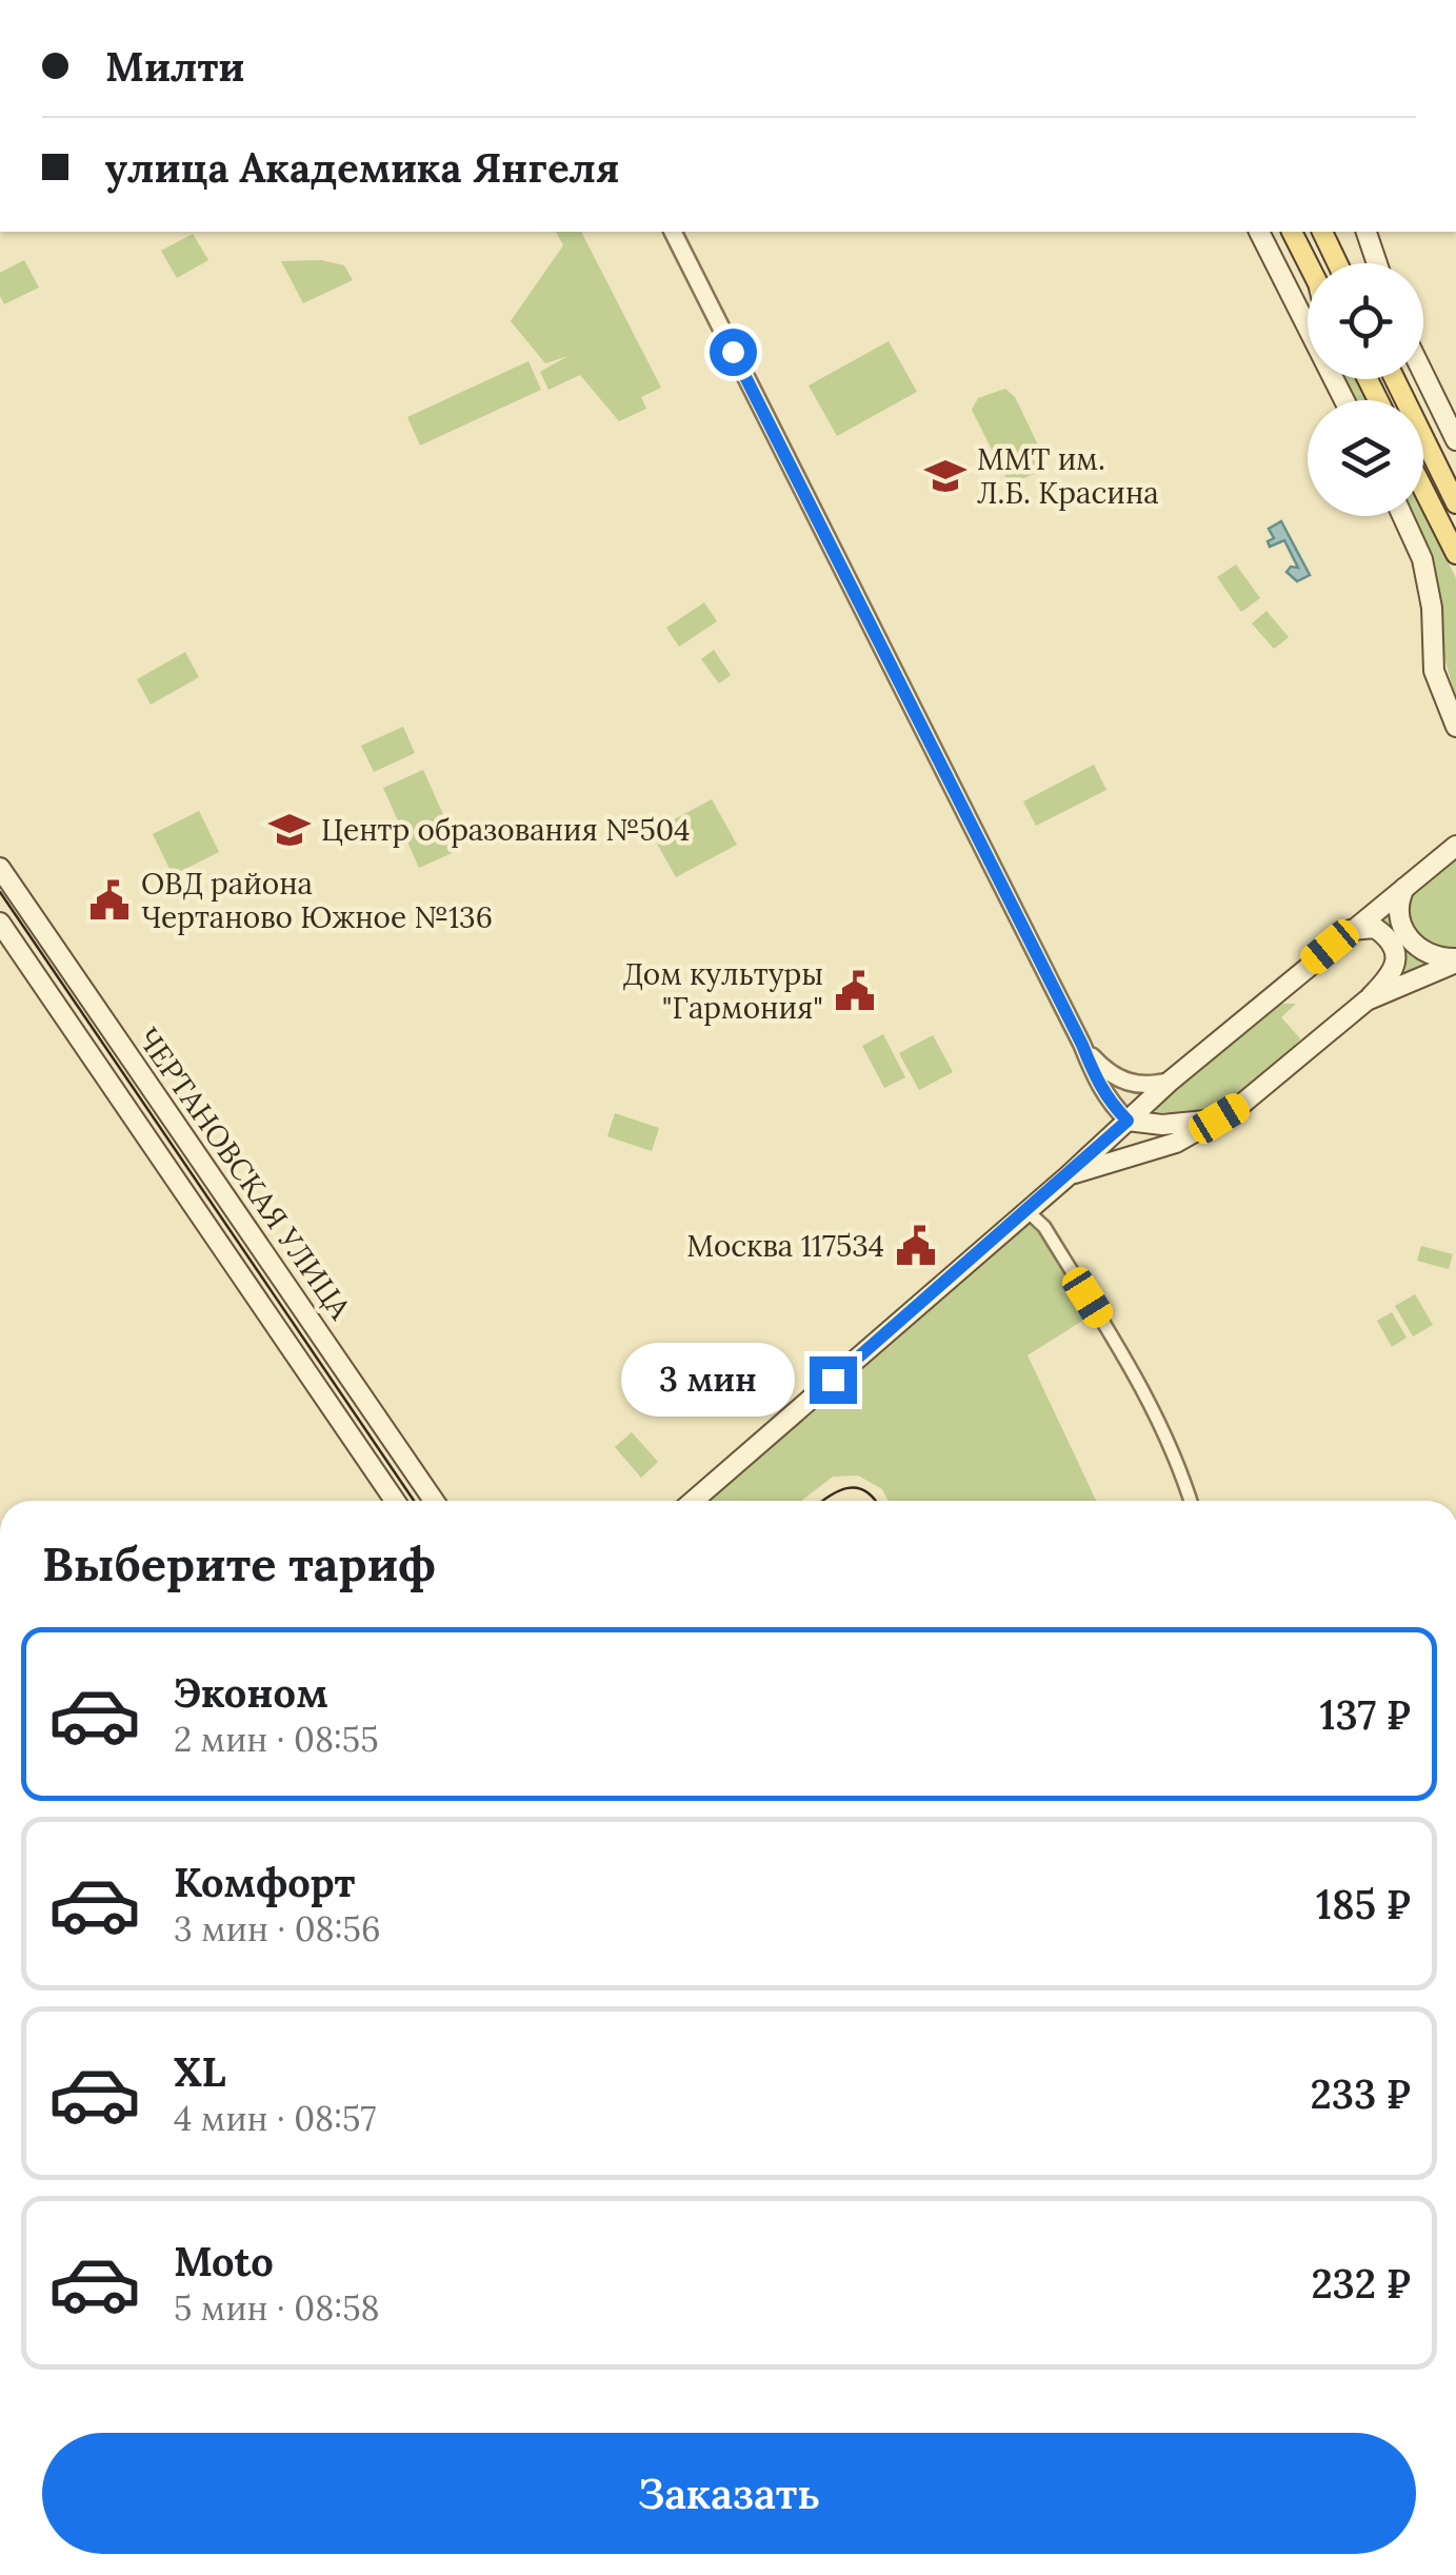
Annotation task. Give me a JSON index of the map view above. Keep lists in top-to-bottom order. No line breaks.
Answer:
{"streets":{"main road":["ЧЕРТАНОВСКАЯ УЛИЦА"]},"places":{"school or university":["ММТ им. Л.Б. Красина","Центр образования №504"],"public building":["ОВД района Чертаново Южное №136","Дом культуры \"Гармония\"","Москва 117534"]},"page":{"banner":["Милти","улица Академика Янгеля"],"bubble":"3 мин","heading":"Выберите тариф","list":[{"name":"Эконом","note":"2 мин · 08:55","value":"137 ₽"},{"name":"Комфорт","note":"3 мин · 08:56","value":"185 ₽"},{"name":"XL","note":"4 мин · 08:57","value":"233 ₽"},{"name":"Moto","note":"5 мин · 08:58","value":"232 ₽"}],"buttons":"Заказать"}}
